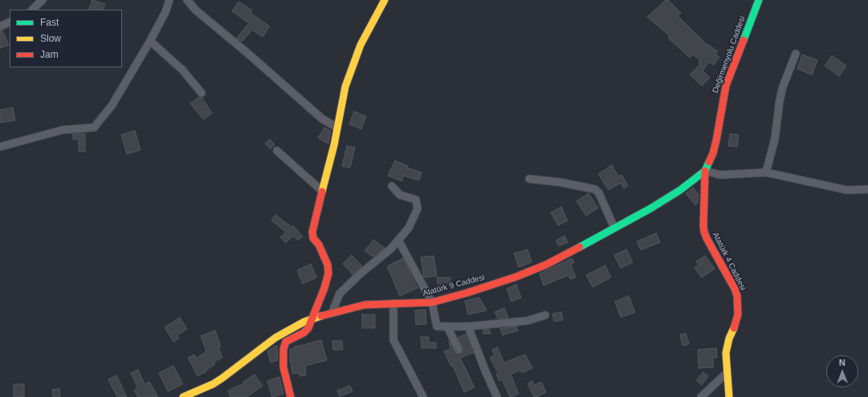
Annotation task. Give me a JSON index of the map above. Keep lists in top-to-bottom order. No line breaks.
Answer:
{"streets":{"street":["Değirmenyolu Caddesi","Atatürk 4 Caddesi","Atatürk 9 Caddesi"]},"crossings":[["Değirmenyolu Caddesi","Atatürk 4 Caddesi"],["Değirmenyolu Caddesi","Atatürk 9 Caddesi"],["Atatürk 4 Caddesi","Atatürk 9 Caddesi"]],"legend":["Fast","Slow","Jam"],"north":"top"}
